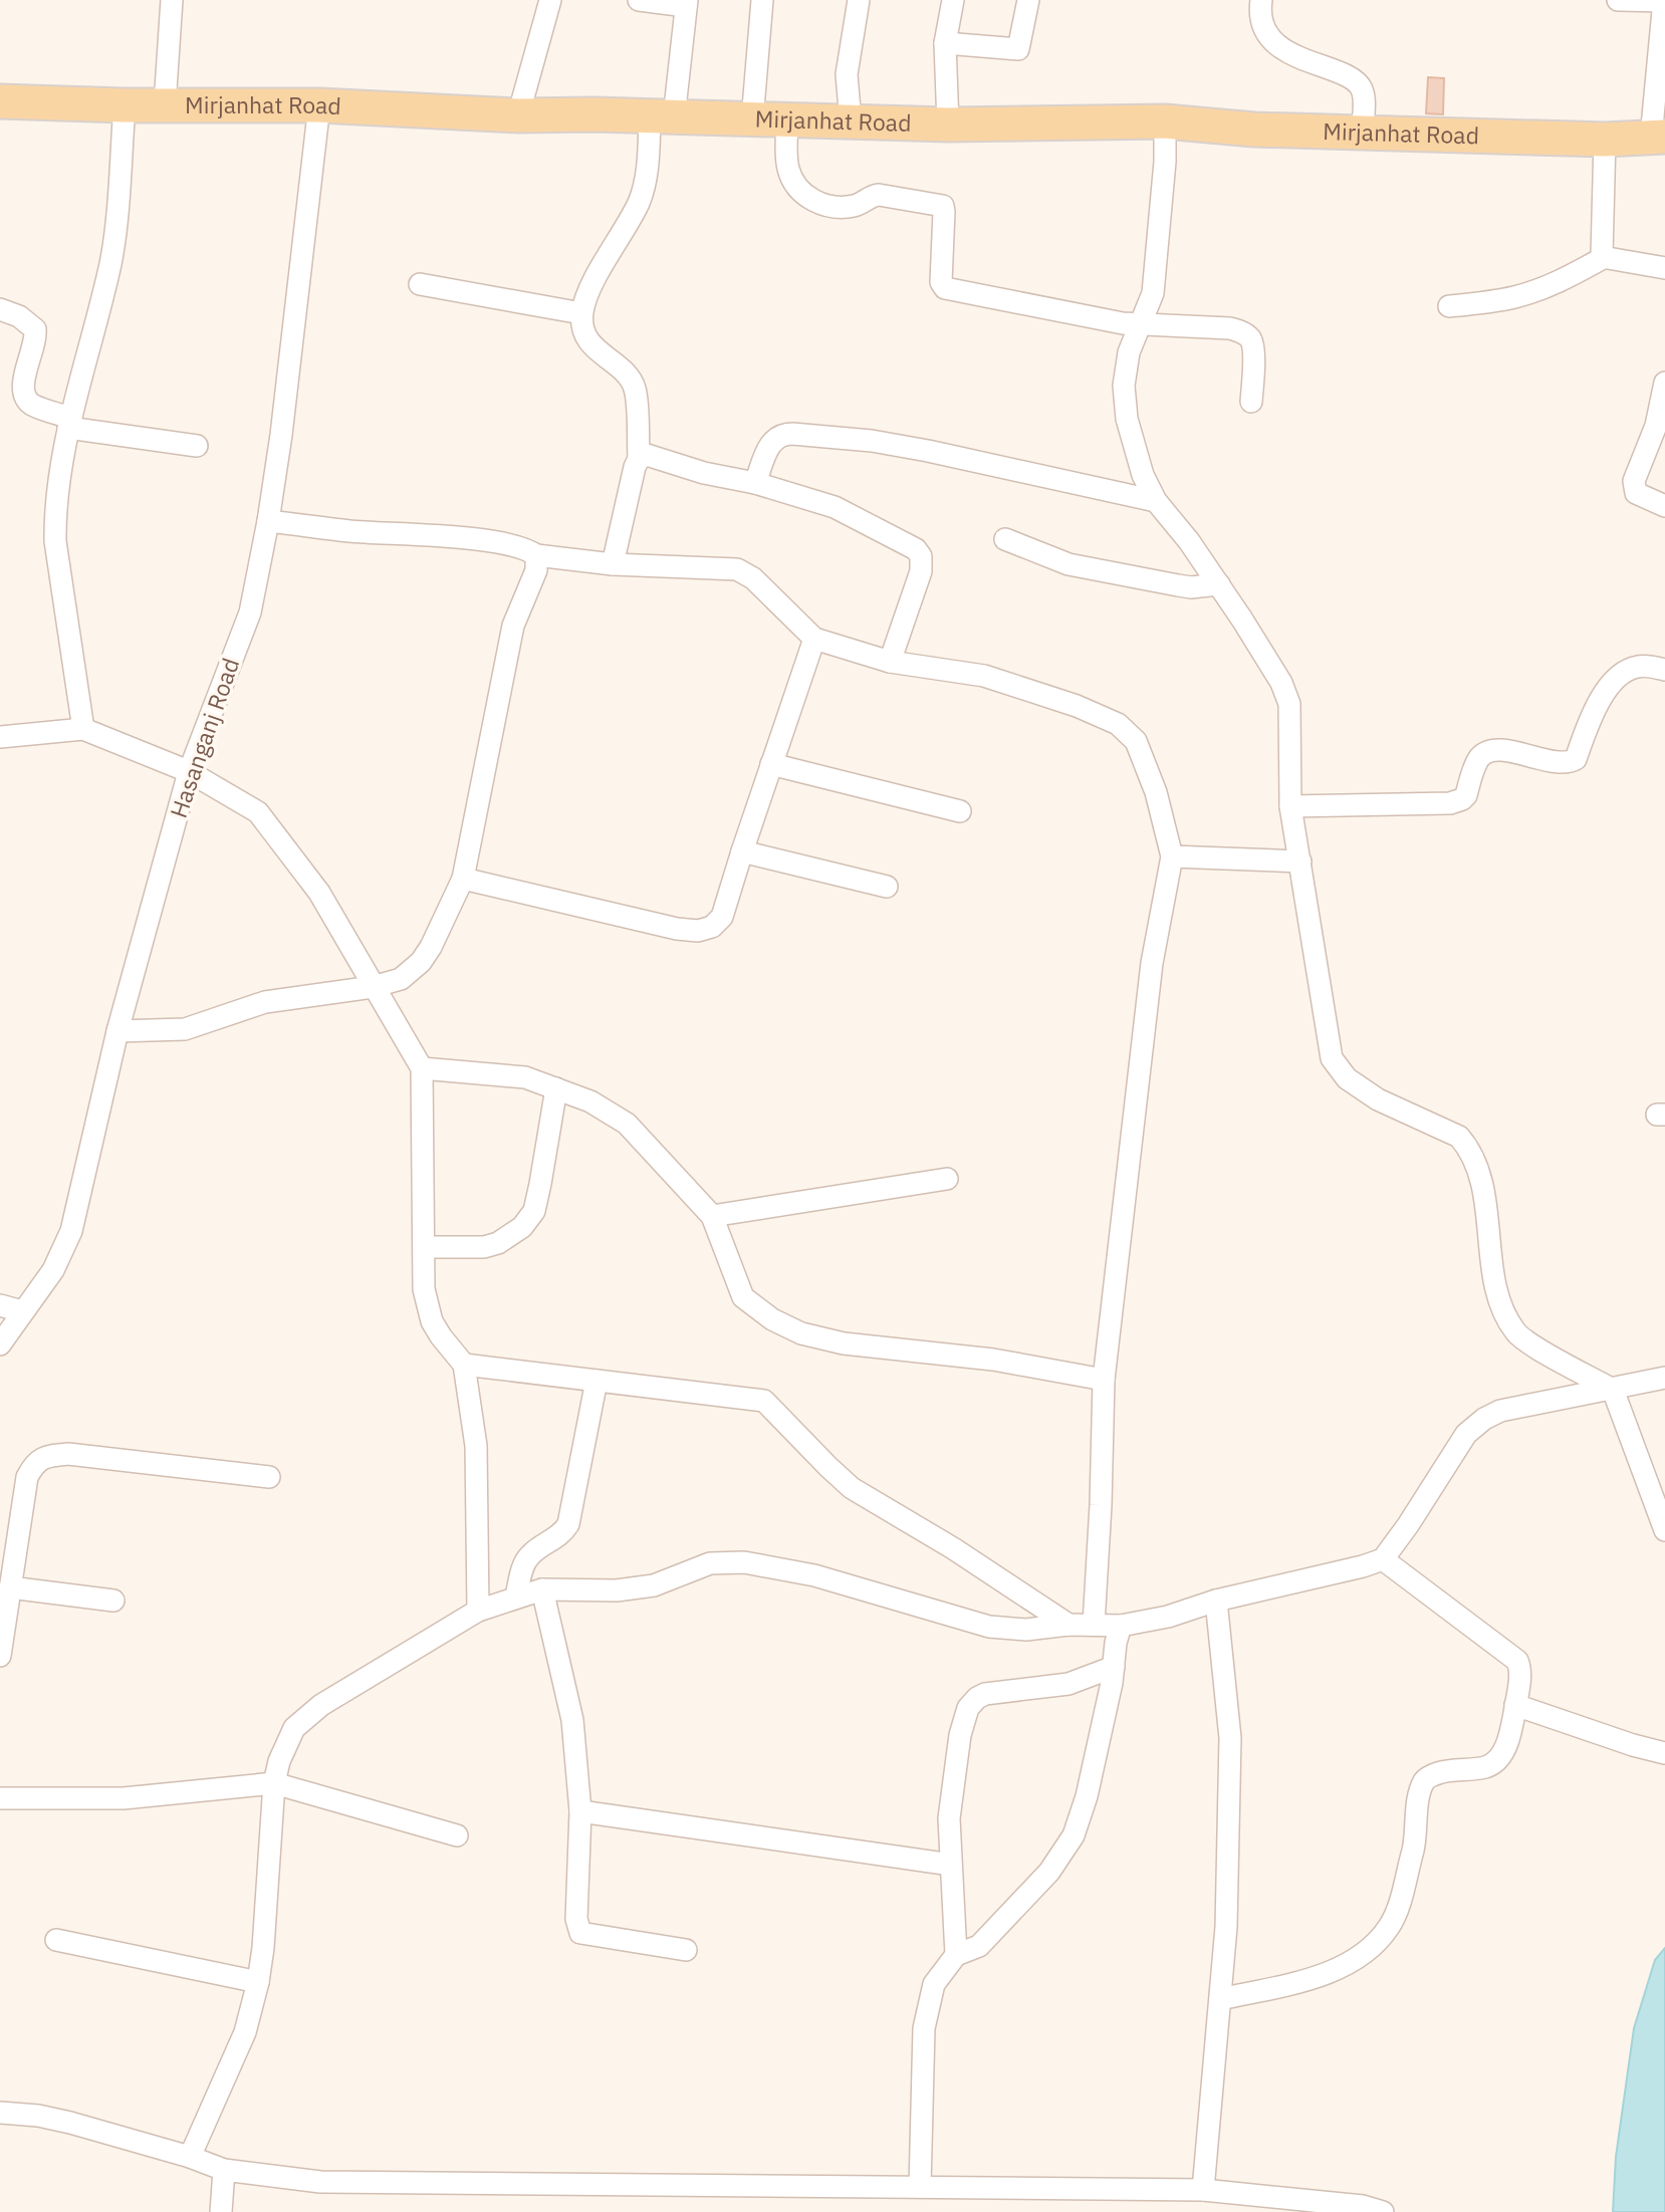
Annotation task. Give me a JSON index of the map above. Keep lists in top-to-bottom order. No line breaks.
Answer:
{"streets":{"main road":["Mirjanhat Road"],"street":["Hasanganj Road"]},"crossings":[["Mirjanhat Road","Hasanganj Road"]]}
